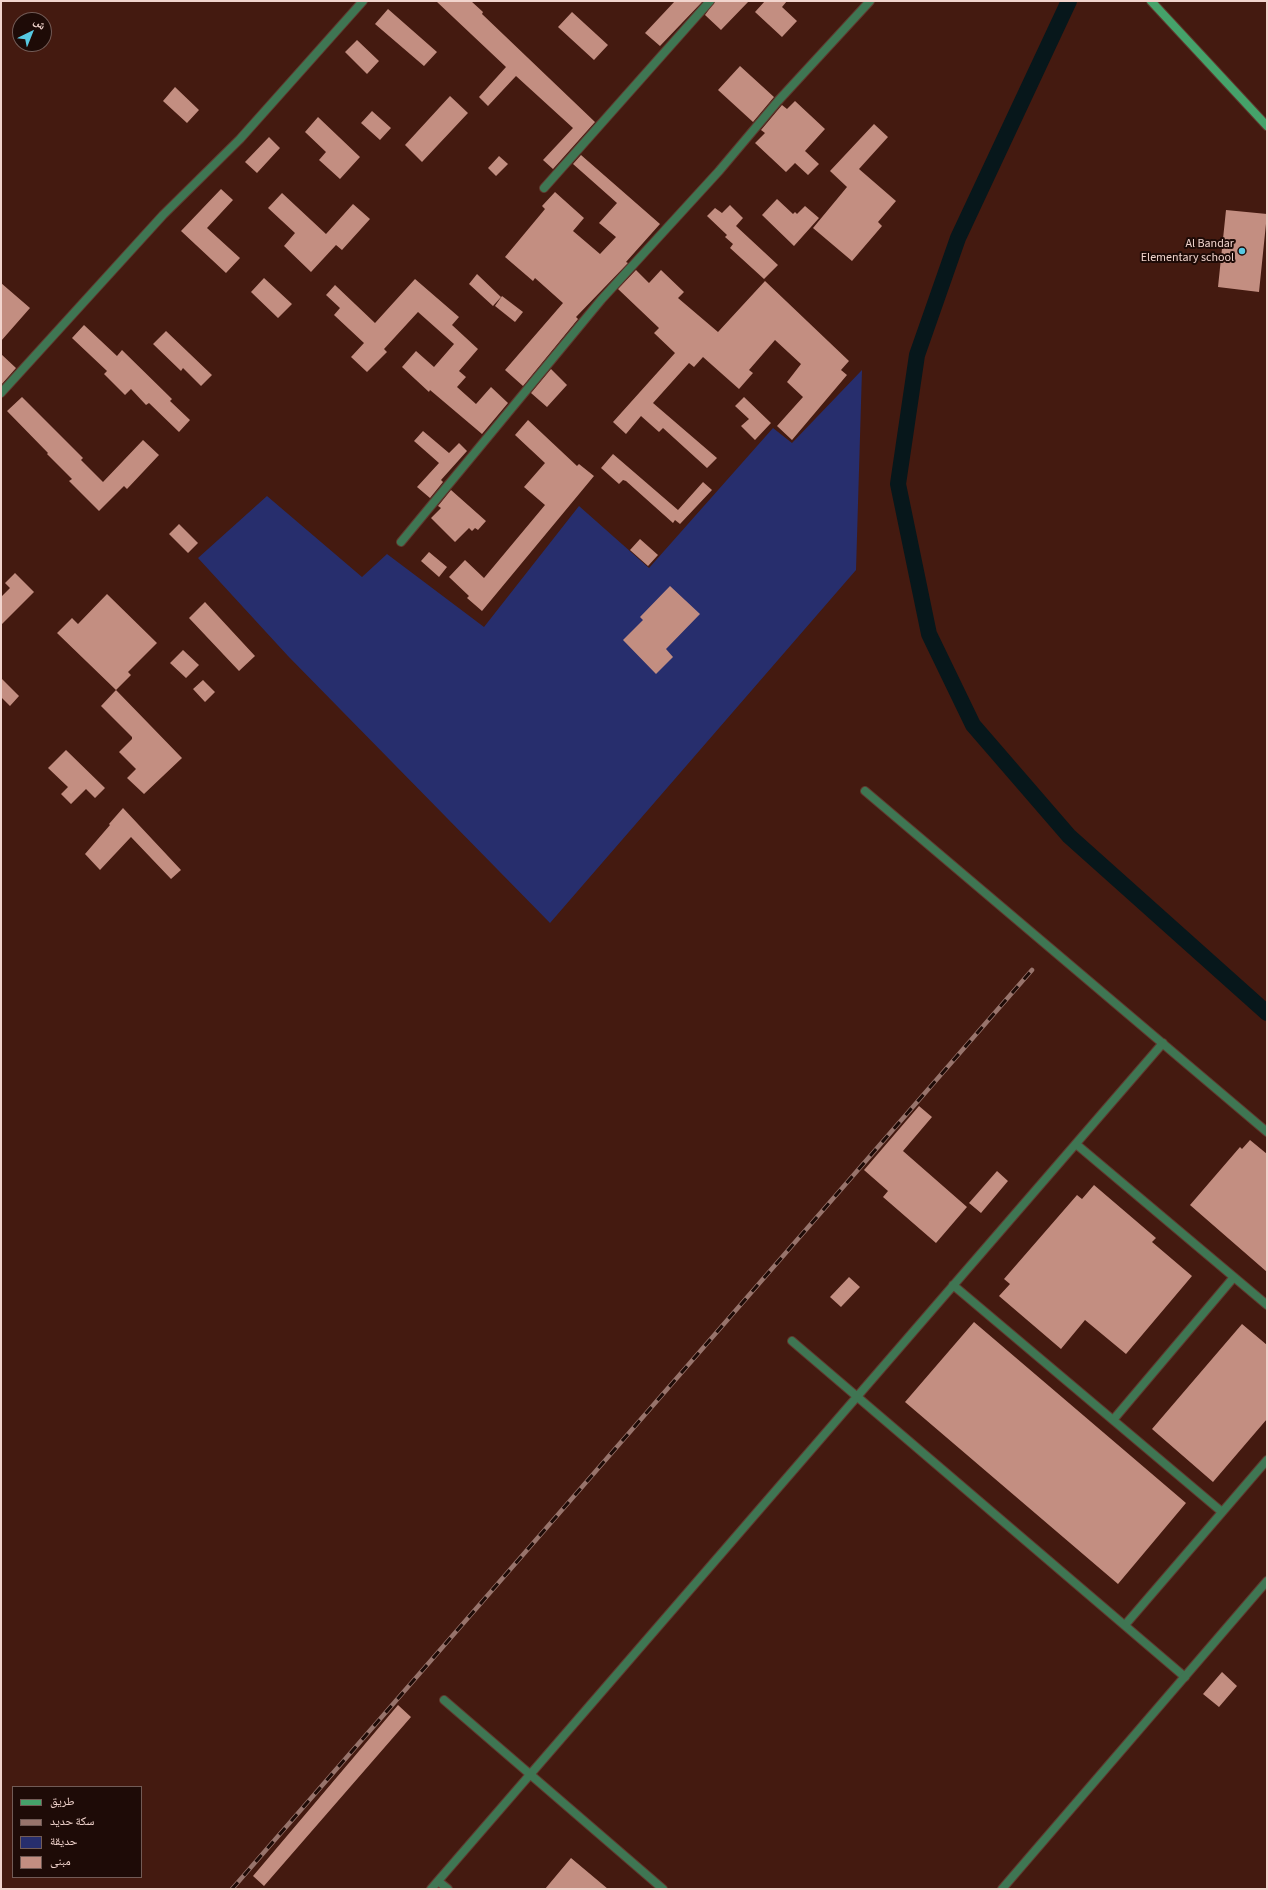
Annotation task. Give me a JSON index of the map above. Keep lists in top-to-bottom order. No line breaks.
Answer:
{"places":["Al Bandar Elementary school"],"legend":["طريق","سكة حديد","حديقة","مبنى"],"north":"top right"}
